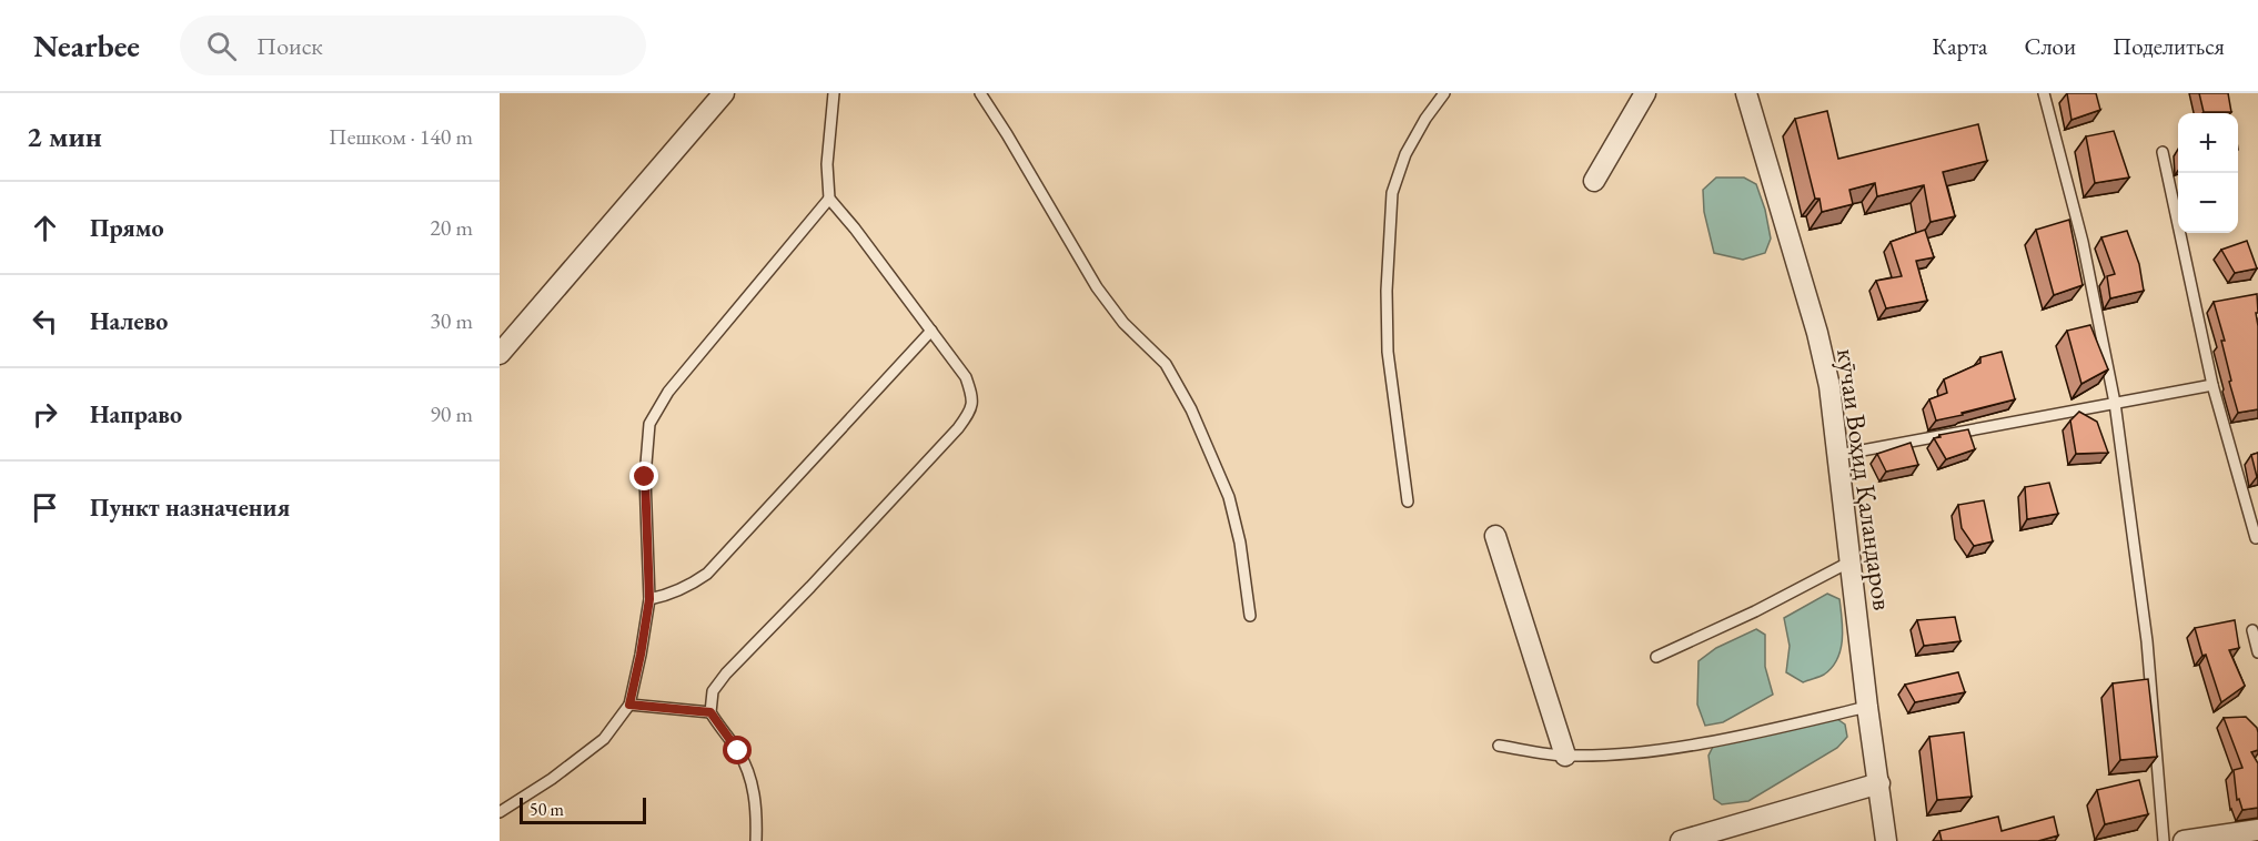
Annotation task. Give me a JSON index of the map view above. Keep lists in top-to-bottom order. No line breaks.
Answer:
{"streets":{"street":["кӯчаи Воҳид Қаландаров"]},"scale_bar":"50 m","page":{"header":"Nearbee","search":"Поиск","nav":["Карта","Слои","Поделиться"],"heading":["2 мин","Пешком · 140 m"],"map_buttons":["+","−"],"list":[["Прямо","20 m"],["Налево","30 m"],["Направо","90 m"],"Пункт назначения"],"scale":"50 m"}}
